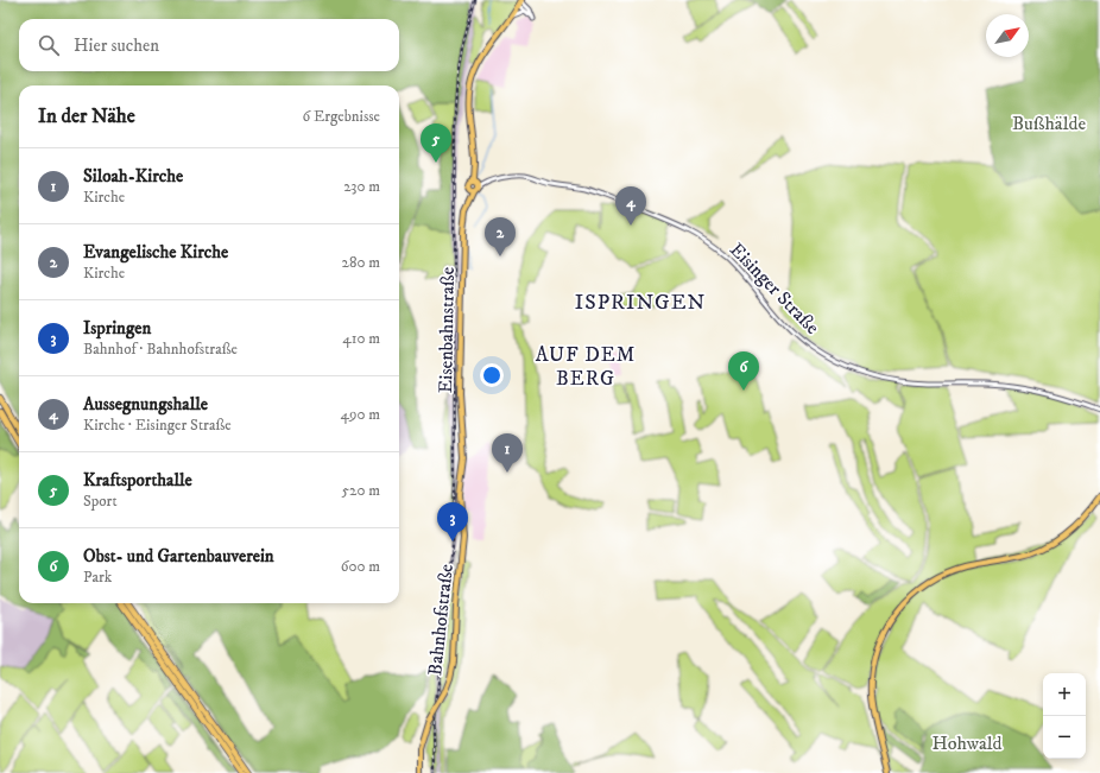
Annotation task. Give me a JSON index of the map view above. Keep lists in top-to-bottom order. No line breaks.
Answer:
{"streets":{"main road":["Eisenbahnstraße","Bahnhofstraße"],"street":["Eisinger Straße"]},"crossings":[["Eisinger Straße","Eisenbahnstraße"],["Eisenbahnstraße","Bahnhofstraße"]],"districts":["ISPRINGEN","AUF DEM BERG"],"parks":["Bußhälde","Hohwald"],"north":"top right","page":{"search":"Hier suchen","heading":["In der Nähe","6 Ergebnisse"],"pins":["5","4","2","6","1","3"],"list":[{"mark":"1","name":"Siloah-Kirche","note":"Kirche","value":"230 m"},{"mark":"2","name":"Evangelische Kirche","note":"Kirche","value":"280 m"},{"mark":"3","name":"Ispringen","note":"Bahnhof · Bahnhofstraße","value":"410 m"},{"mark":"4","name":"Aussegnungshalle","note":"Kirche · Eisinger Straße","value":"490 m"},{"mark":"5","name":"Kraftsporthalle","note":"Sport","value":"520 m"},{"mark":"6","name":"Obst- und Gartenbauverein","note":"Park","value":"600 m"}],"map_buttons":["+","−"]}}
